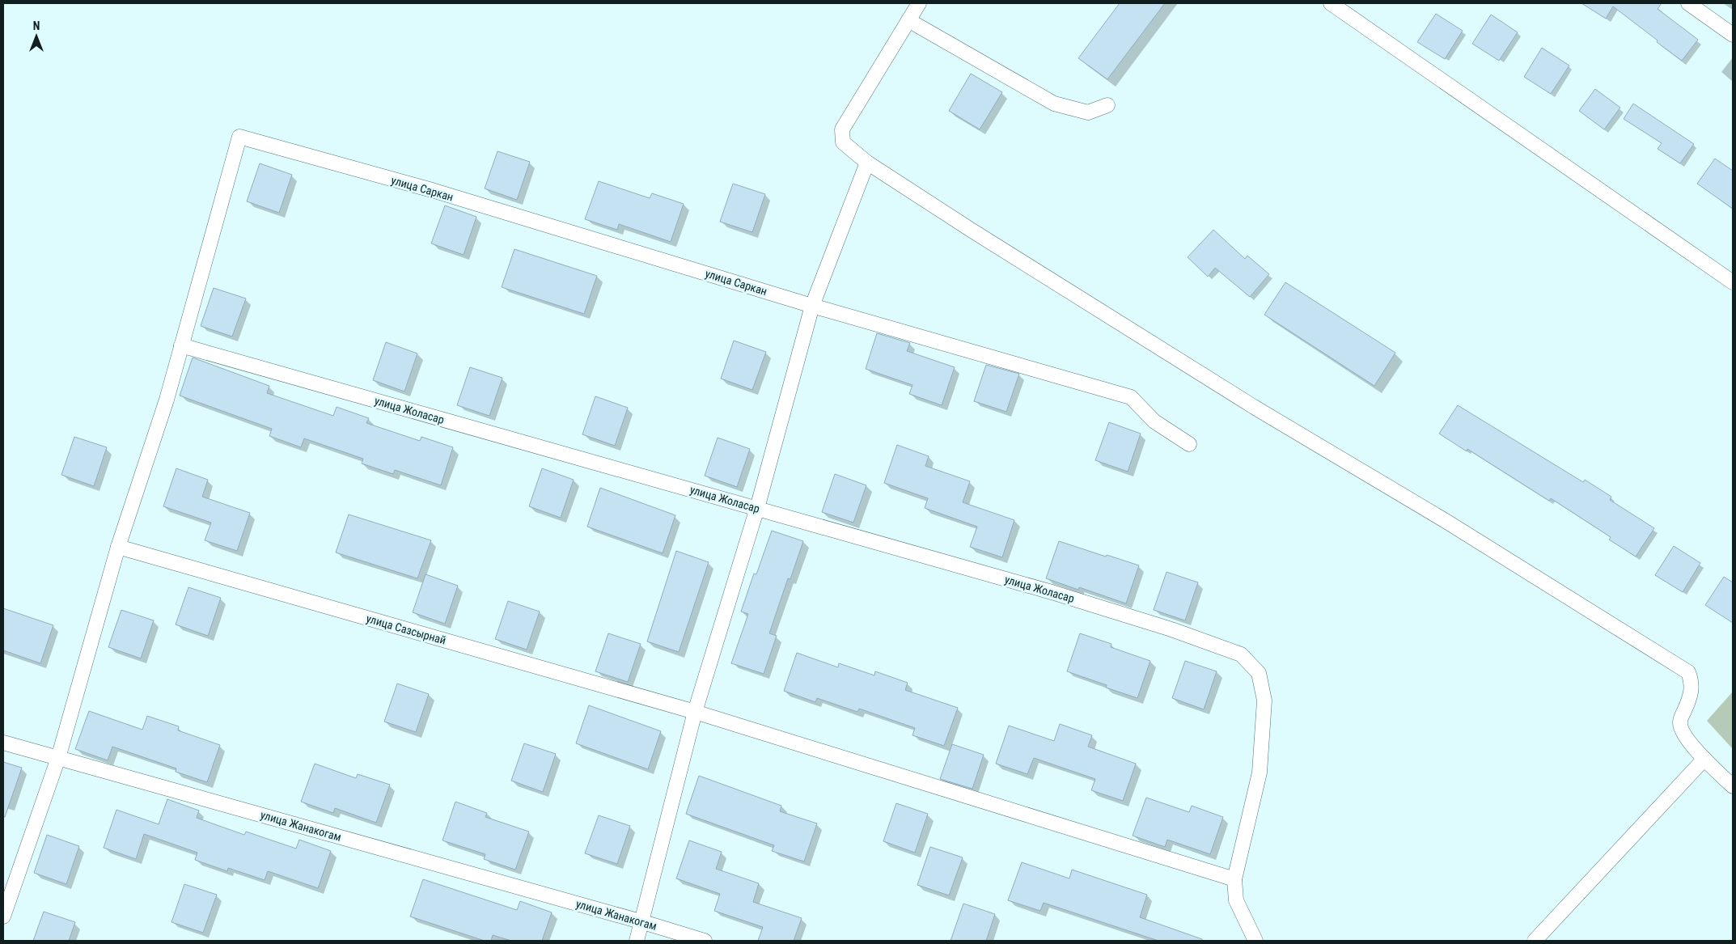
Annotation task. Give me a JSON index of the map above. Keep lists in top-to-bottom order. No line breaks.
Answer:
{"streets":{"street":["улица Саркан","улица Жоласар","улица Сазсырнай","улица Жанакогам"]},"crossings":[["улица Саркан","улица Жоласар"],["улица Жоласар","улица Сазсырнай"]],"north":"top"}
